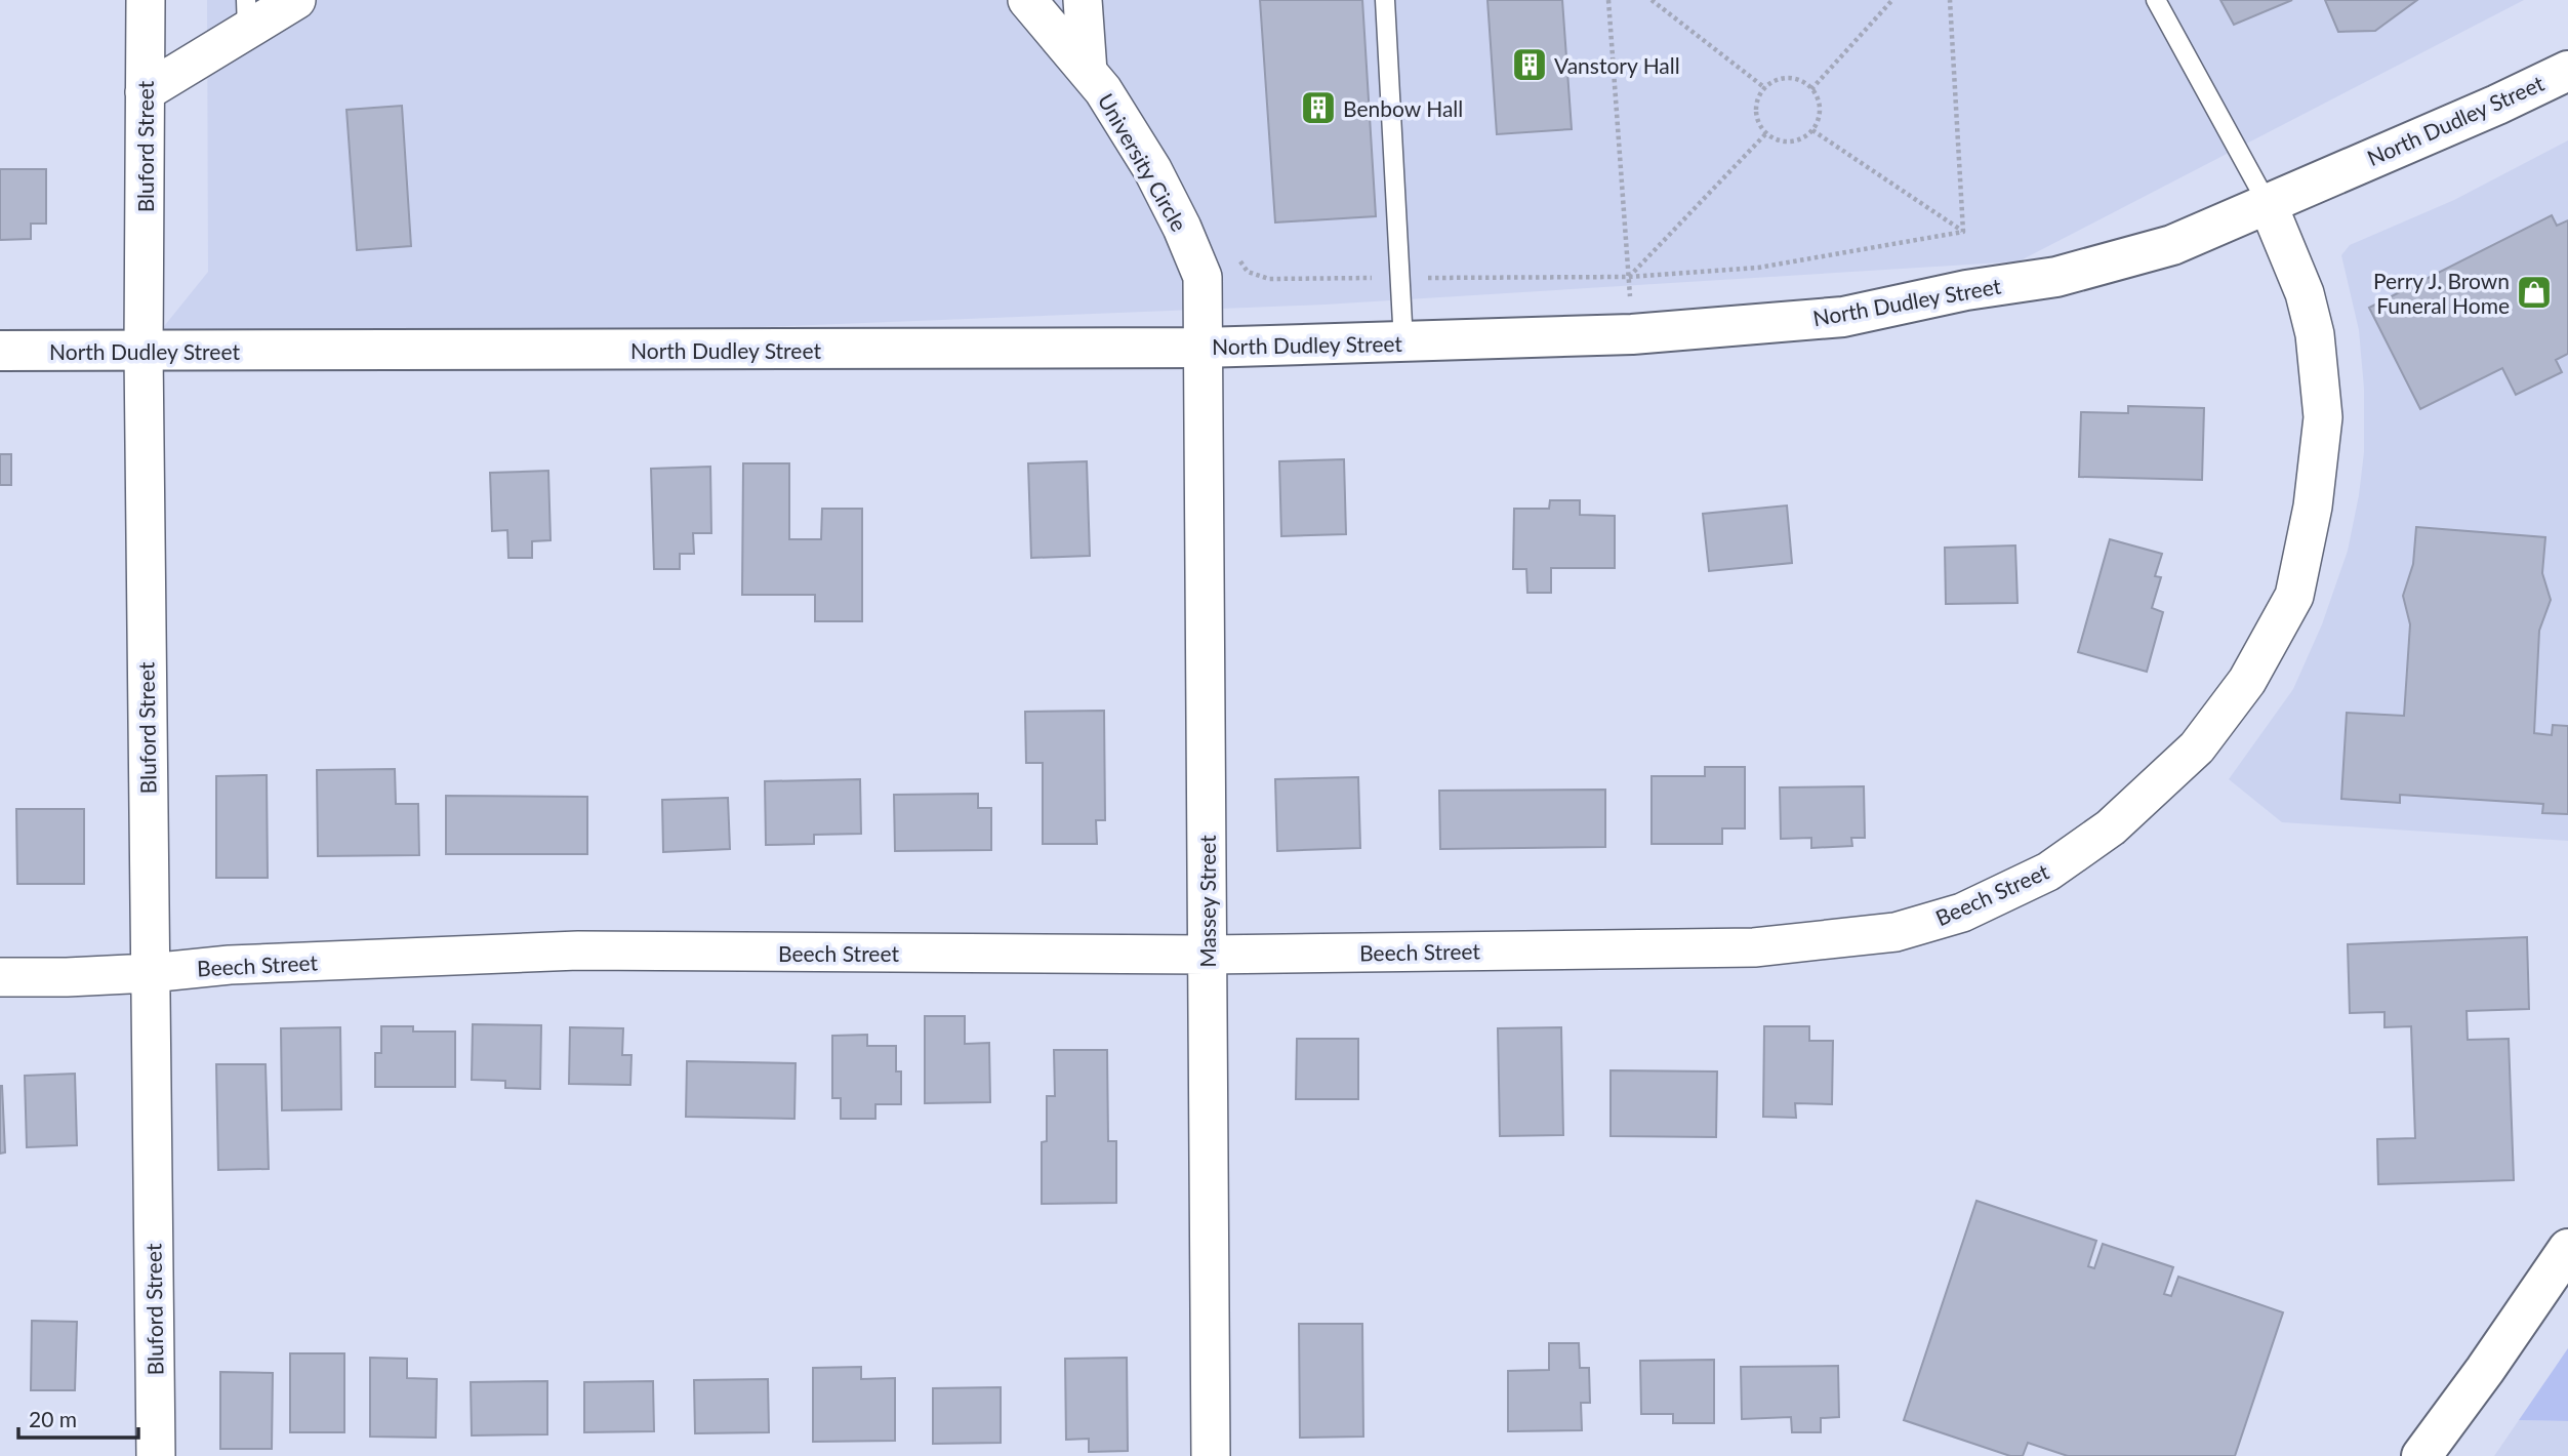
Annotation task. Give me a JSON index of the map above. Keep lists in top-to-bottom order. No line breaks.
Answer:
{"streets":{"street":["North Dudley Street","Bluford Street","University Circle","Beech Street","Massey Street"]},"crossings":[["North Dudley Street","Bluford Street"],["North Dudley Street","University Circle"],["North Dudley Street","Beech Street"],["North Dudley Street","Massey Street"],["Bluford Street","Beech Street"],["University Circle","Massey Street"],["Beech Street","Massey Street"]],"places":{"building":["Vanstory Hall","Benbow Hall"],"shop":["Perry J. Brown Funeral Home"]},"scale_bar":"20 m"}
